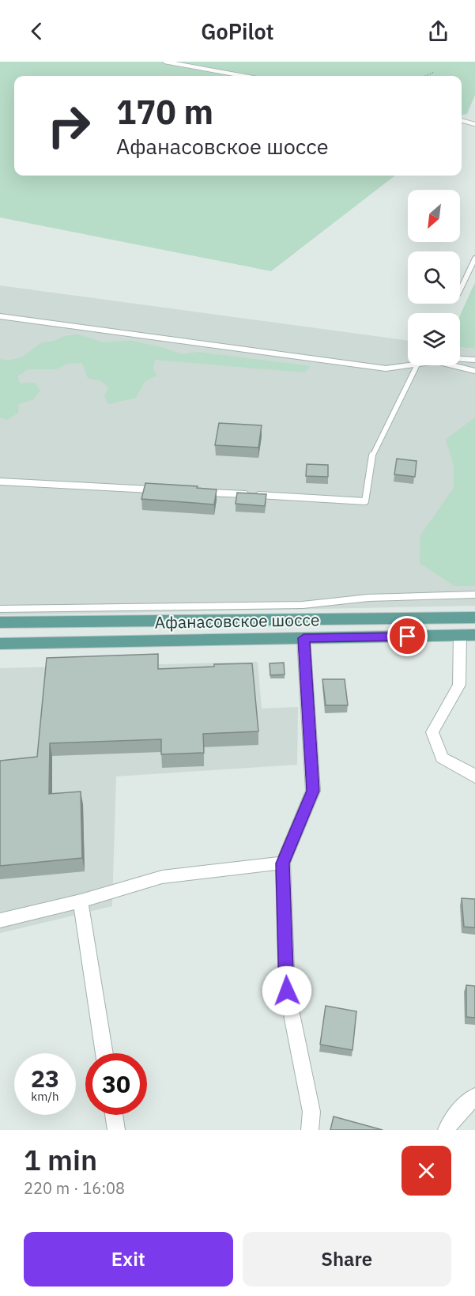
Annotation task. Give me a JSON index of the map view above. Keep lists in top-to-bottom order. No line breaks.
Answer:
{"streets":{"main road":["Афанасовское шоссе"]},"north":"bottom left","page":{"header":"GoPilot","turn":["170 m","Афанасовское шоссе"],"speed":"23 km/h","limit":"30","heading":["1 min","220 m · 16:08"],"buttons":["Exit","Share"]}}
